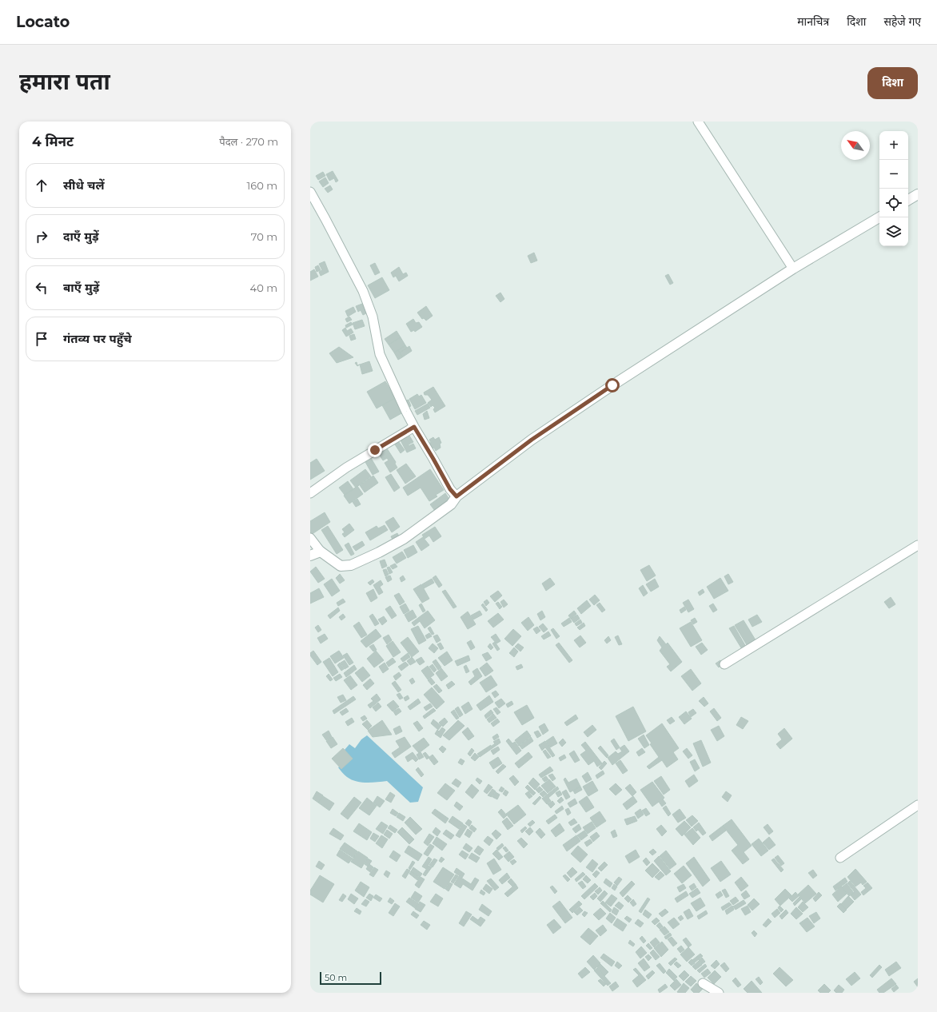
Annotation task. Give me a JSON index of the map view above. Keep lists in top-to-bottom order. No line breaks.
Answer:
{"scale_bar":"50 m","north":"top left","page":{"header":"Locato","nav":["मानचित्र","दिशा","सहेजे गए"],"buttons":"दिशा","title":"हमारा पता","heading":["4 मिनट","पैदल · 270 m"],"map_buttons":["+","−"],"list":[["सीधे चलें","160 m"],["दाएँ मुड़ें","70 m"],["बाएँ मुड़ें","40 m"],"गंतव्य पर पहुँचे"],"scale":"50 m"}}
